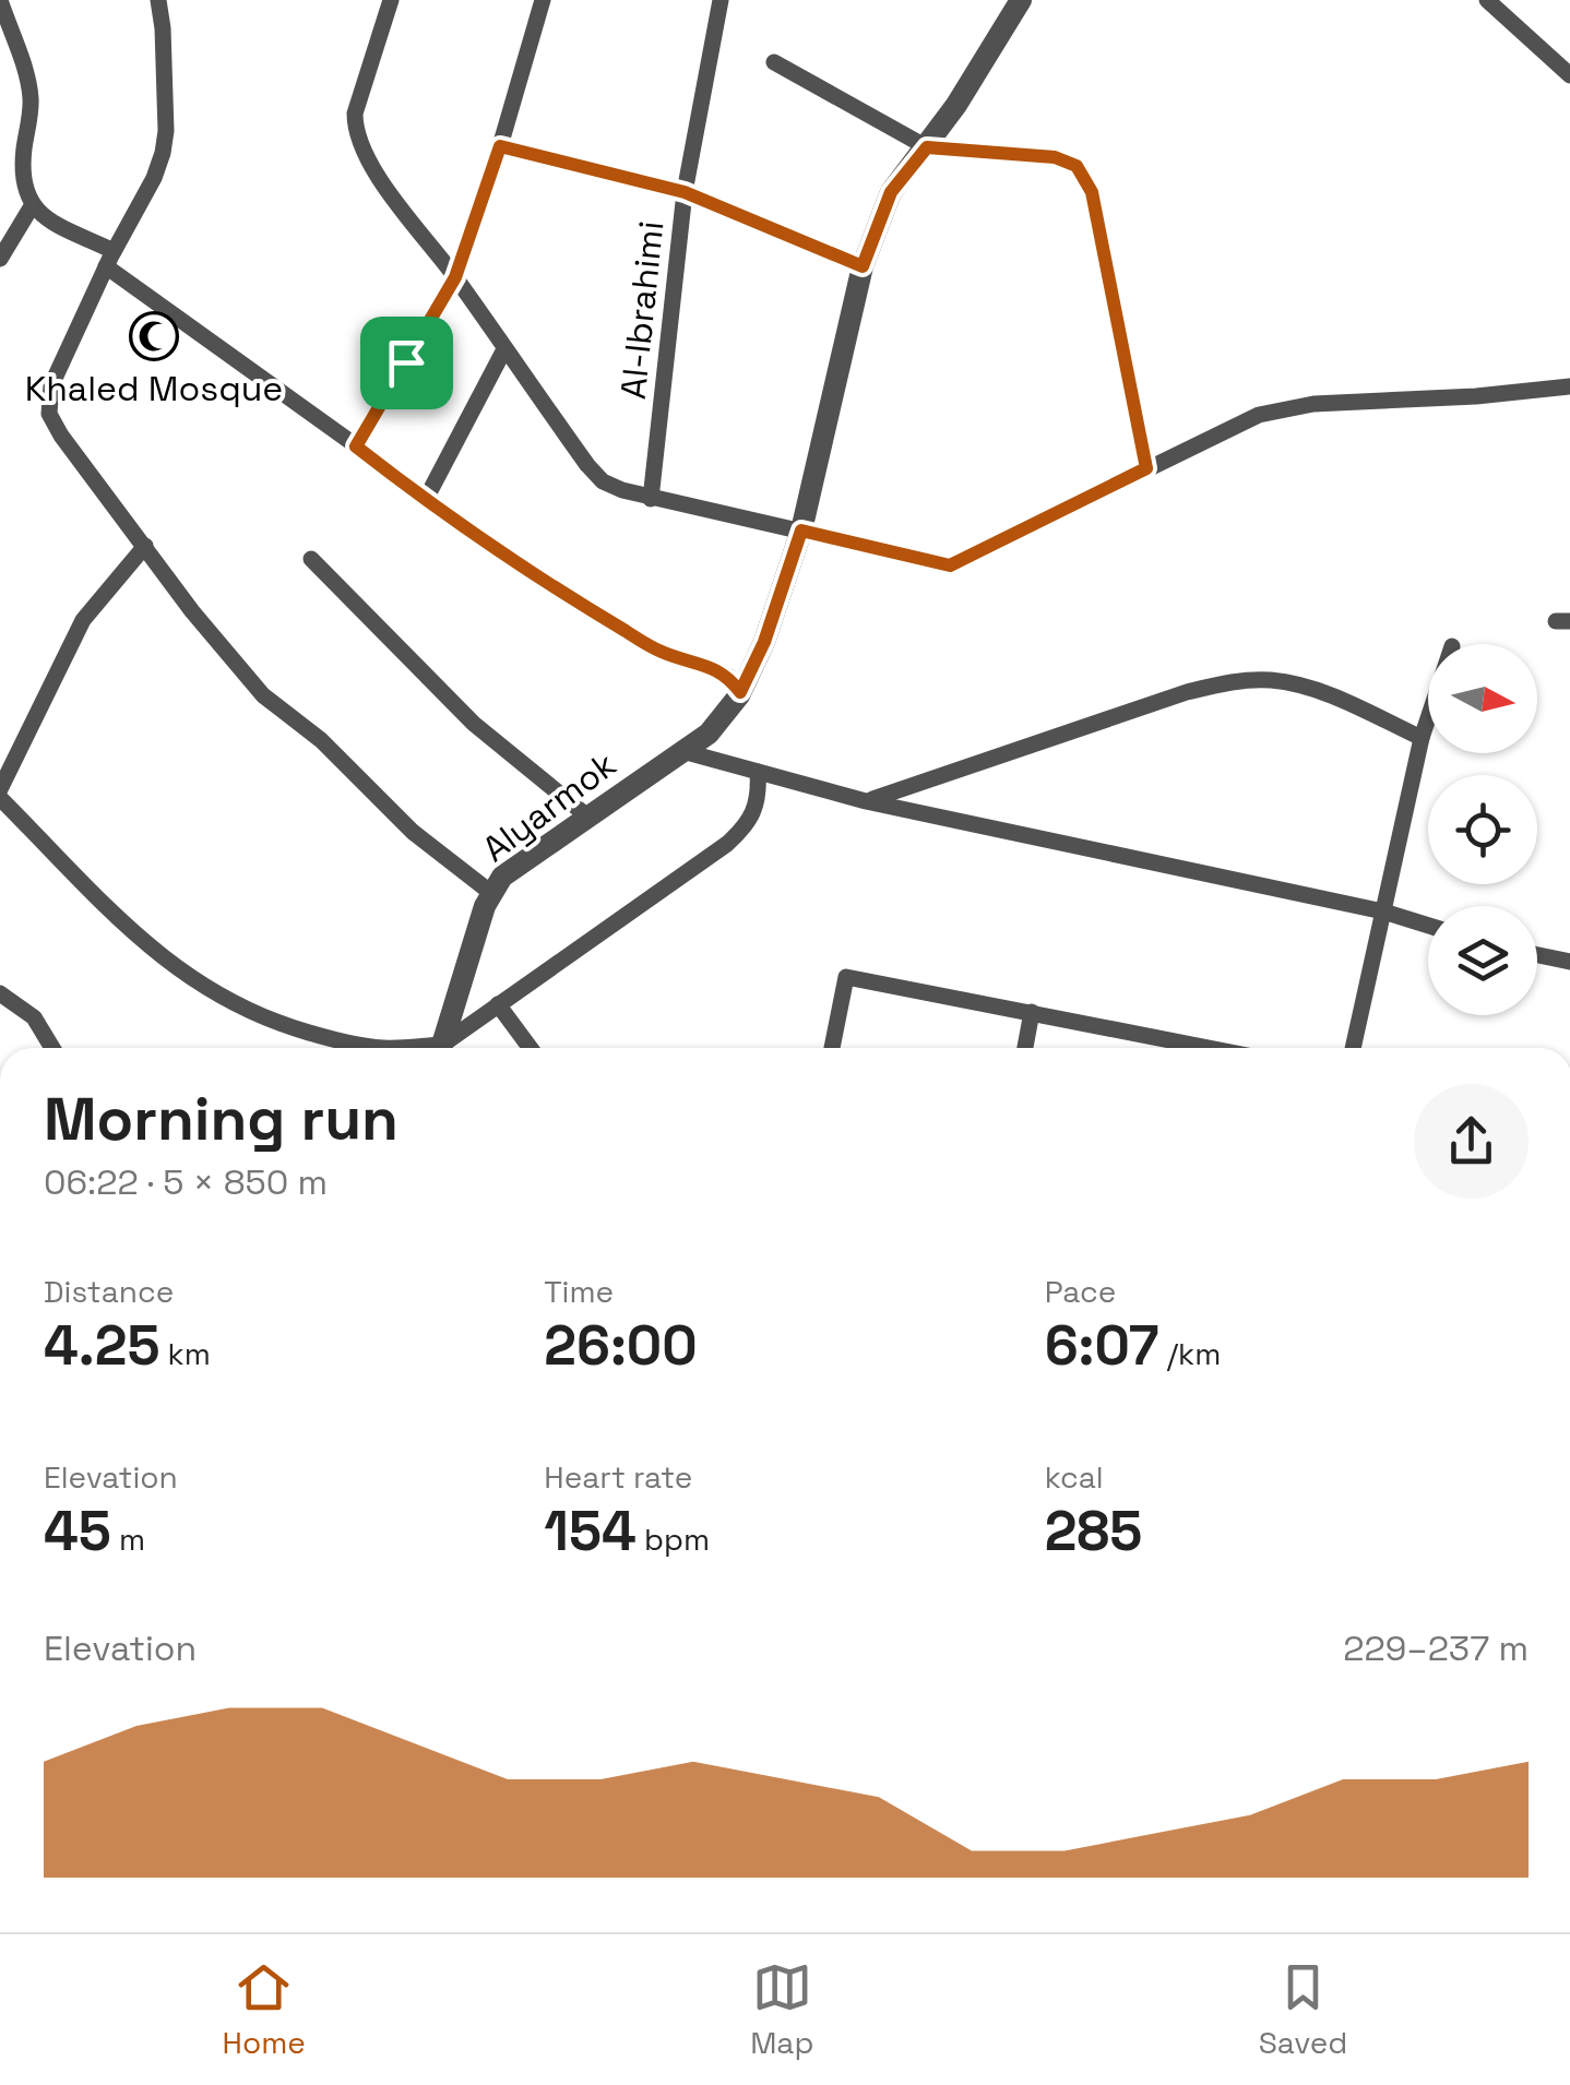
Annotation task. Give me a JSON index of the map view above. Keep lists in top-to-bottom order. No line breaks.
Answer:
{"streets":{"street":["Al-Ibrahimi","Alyarmok"]},"places":{"mosque":["Khaled Mosque"]},"north":"right","page":{"heading":["Morning run","06:22 · 5 × 850 m"],"stats":[["Distance","4.25 km"],["Time","26:00"],["Pace","6:07 /km"],["Elevation","45 m"],["Heart rate","154 bpm"],["kcal","285"]],"chart":["Elevation","229–237 m"],"tabs":["Home","Map","Saved"]}}
